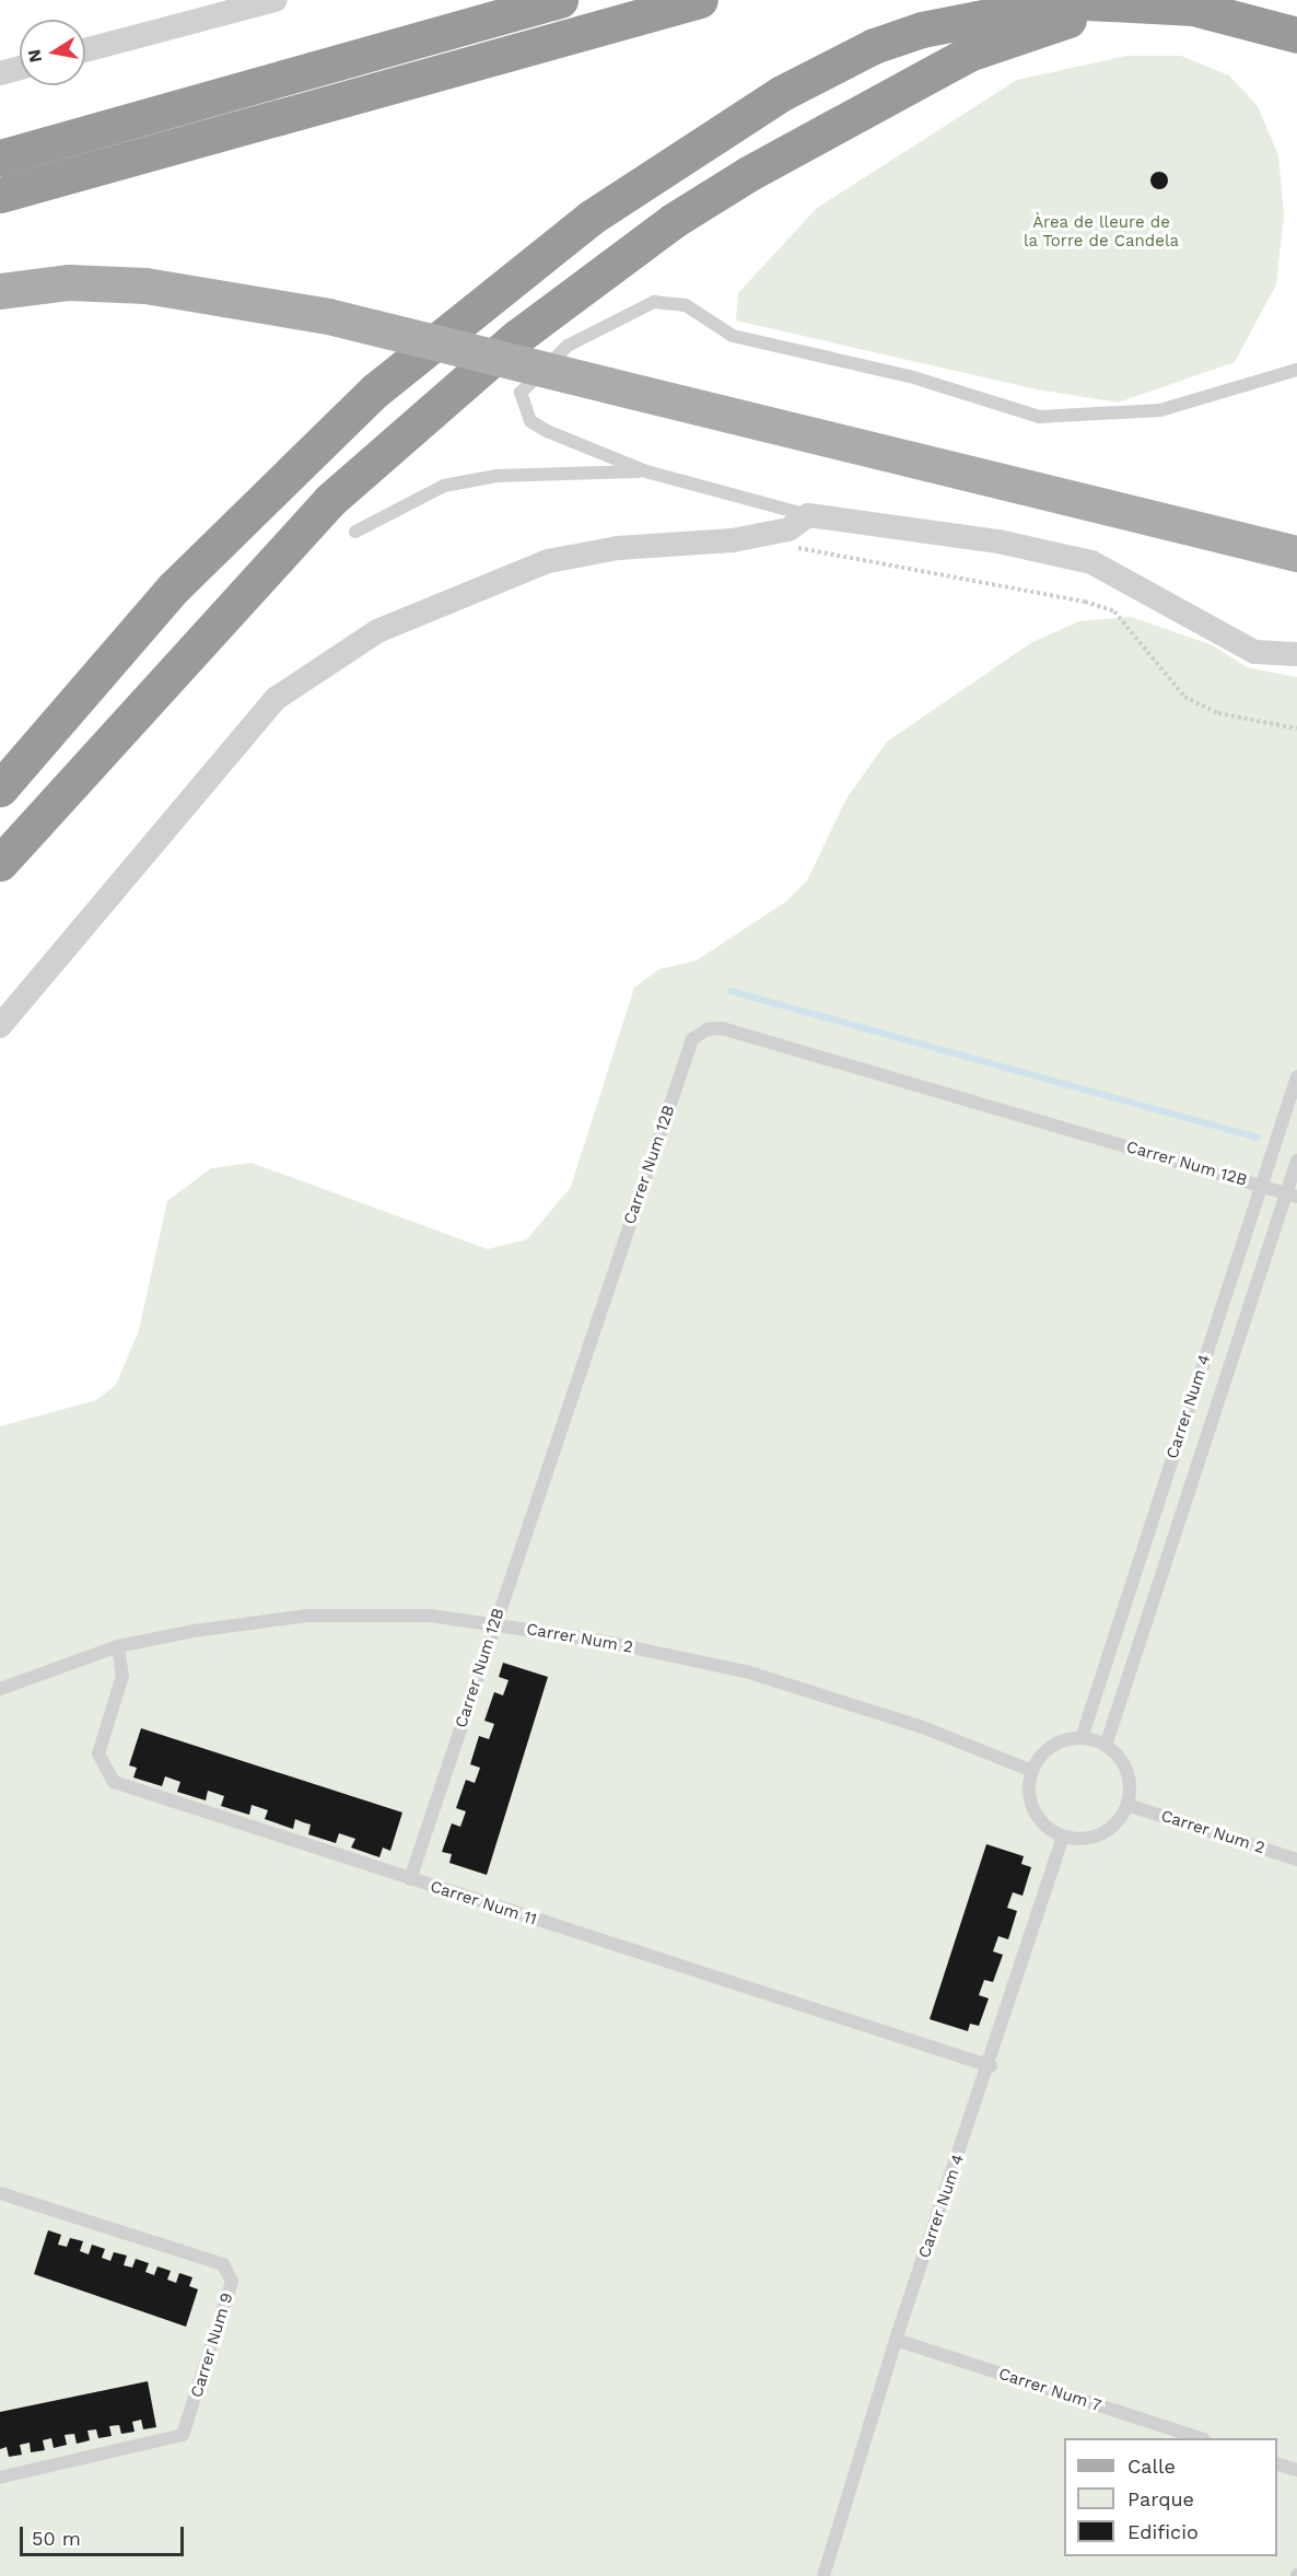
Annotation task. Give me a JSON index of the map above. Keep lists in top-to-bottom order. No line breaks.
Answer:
{"streets":{"lane":["Carrer Num 12B","Carrer Num 4","Carrer Num 2","Carrer Num 11","Carrer Num 9","Carrer Num 7"]},"crossings":[["Carrer Num 12B","Carrer Num 4"],["Carrer Num 12B","Carrer Num 2"],["Carrer Num 12B","Carrer Num 11"],["Carrer Num 4","Carrer Num 2"],["Carrer Num 4","Carrer Num 11"],["Carrer Num 4","Carrer Num 7"],["Carrer Num 2","Carrer Num 11"]],"parks":["Àrea de lleure de la Torre de Candela"],"legend":["Calle","Parque","Edificio"],"scale_bar":"50 m","north":"left"}
